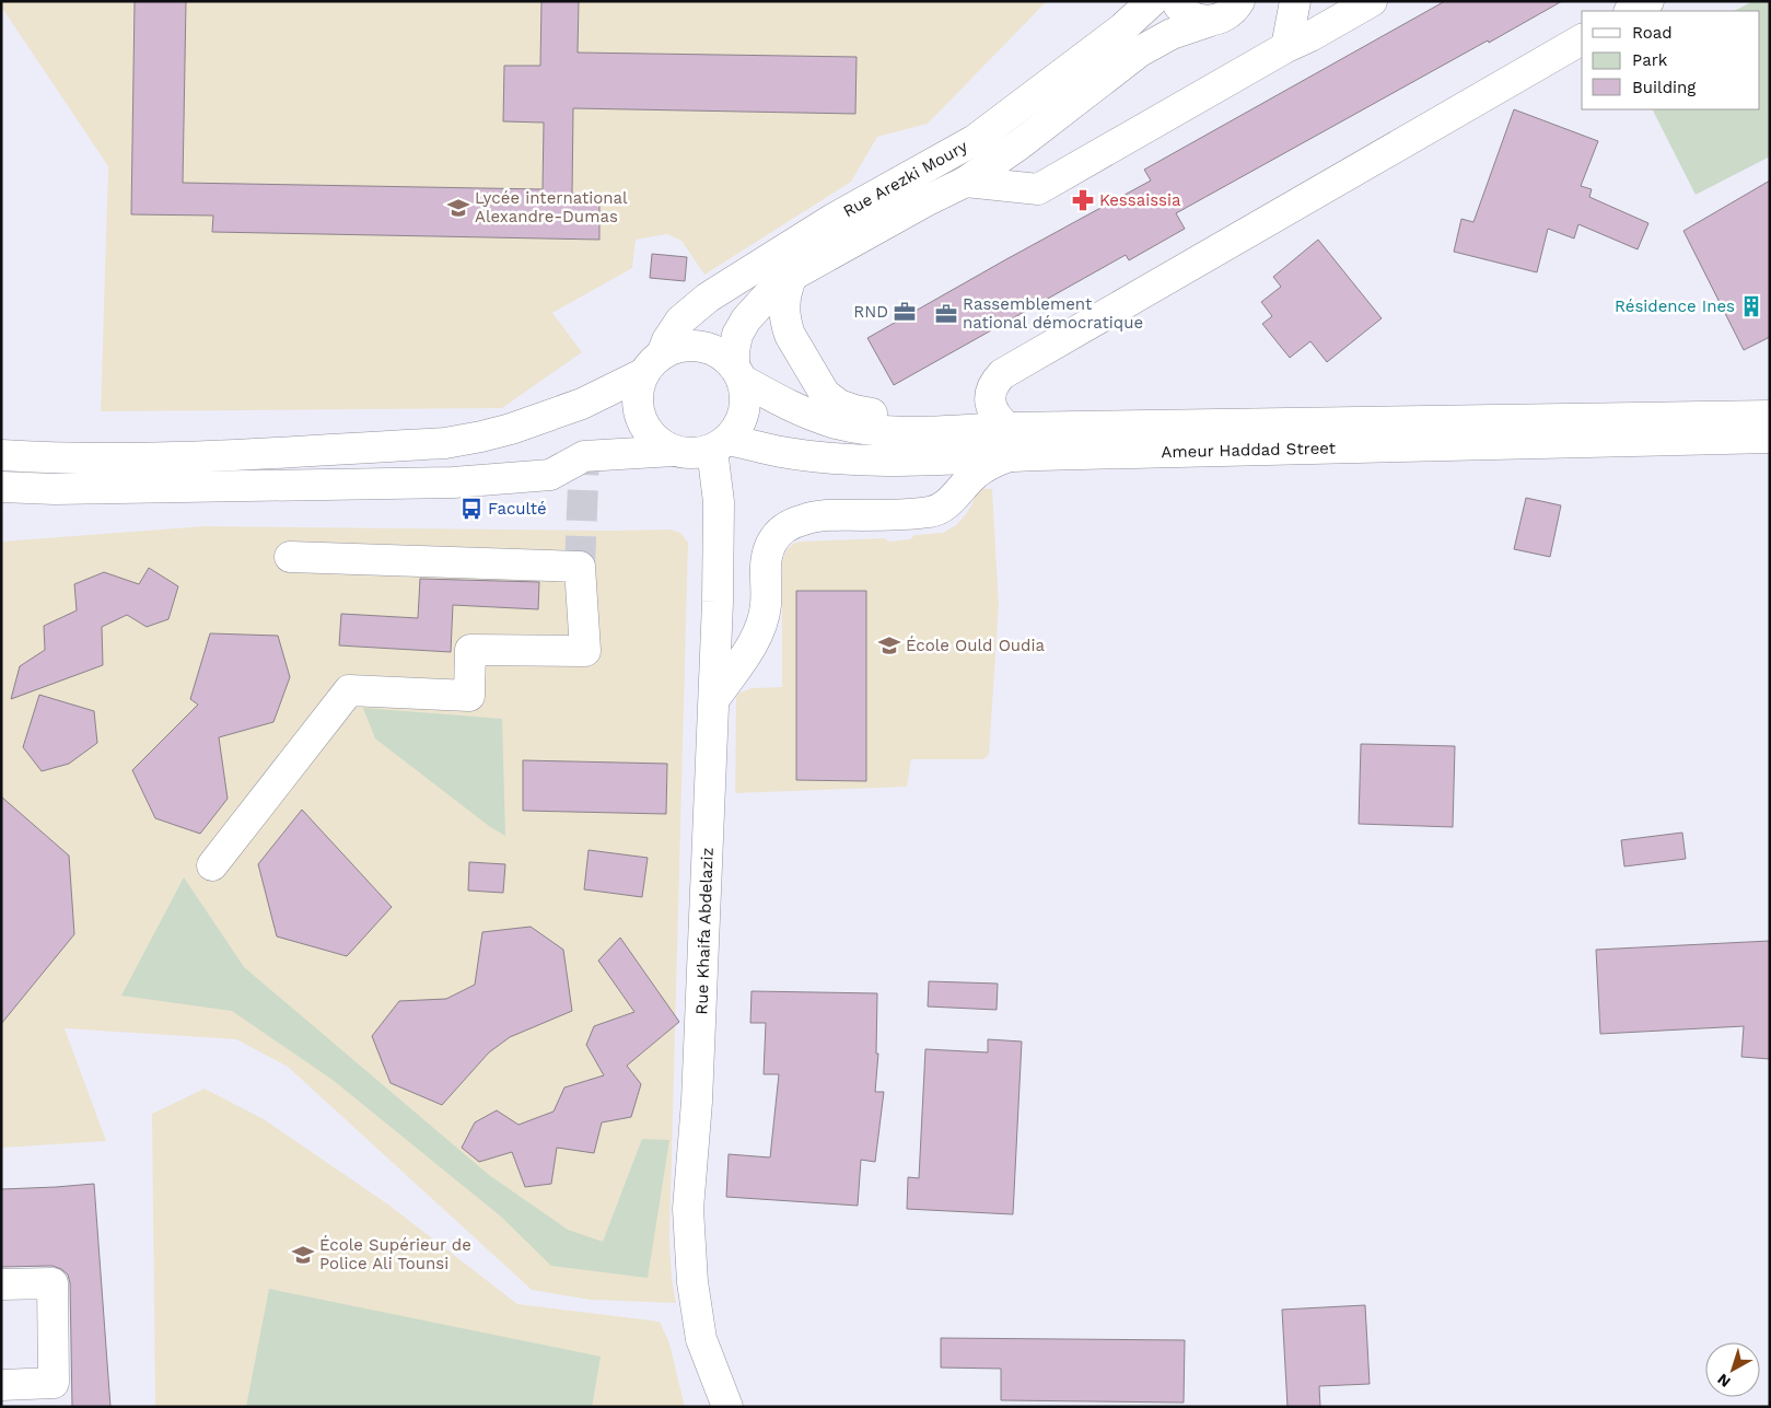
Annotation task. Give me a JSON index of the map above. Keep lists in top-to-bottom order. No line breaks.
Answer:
{"streets":{"main road":["Rue Arezki Moury","Ameur Haddad Street","Rue Khaifa Abdelaziz"]},"crossings":[["Rue Arezki Moury","Ameur Haddad Street"],["Rue Arezki Moury","Rue Khaifa Abdelaziz"],["Ameur Haddad Street","Rue Khaifa Abdelaziz"]],"places":{"pharmacy":["Kessaissia"],"school or university":["Lycée international Alexandre-Dumas","École Ould Oudia","École Supérieur de Police Ali Tounsi"],"building":["Résidence Ines"],"office":["RND","Rassemblement national démocratique"],"bus stop":["Faculté"]},"legend":["Road","Park","Building"],"north":"bottom left"}
